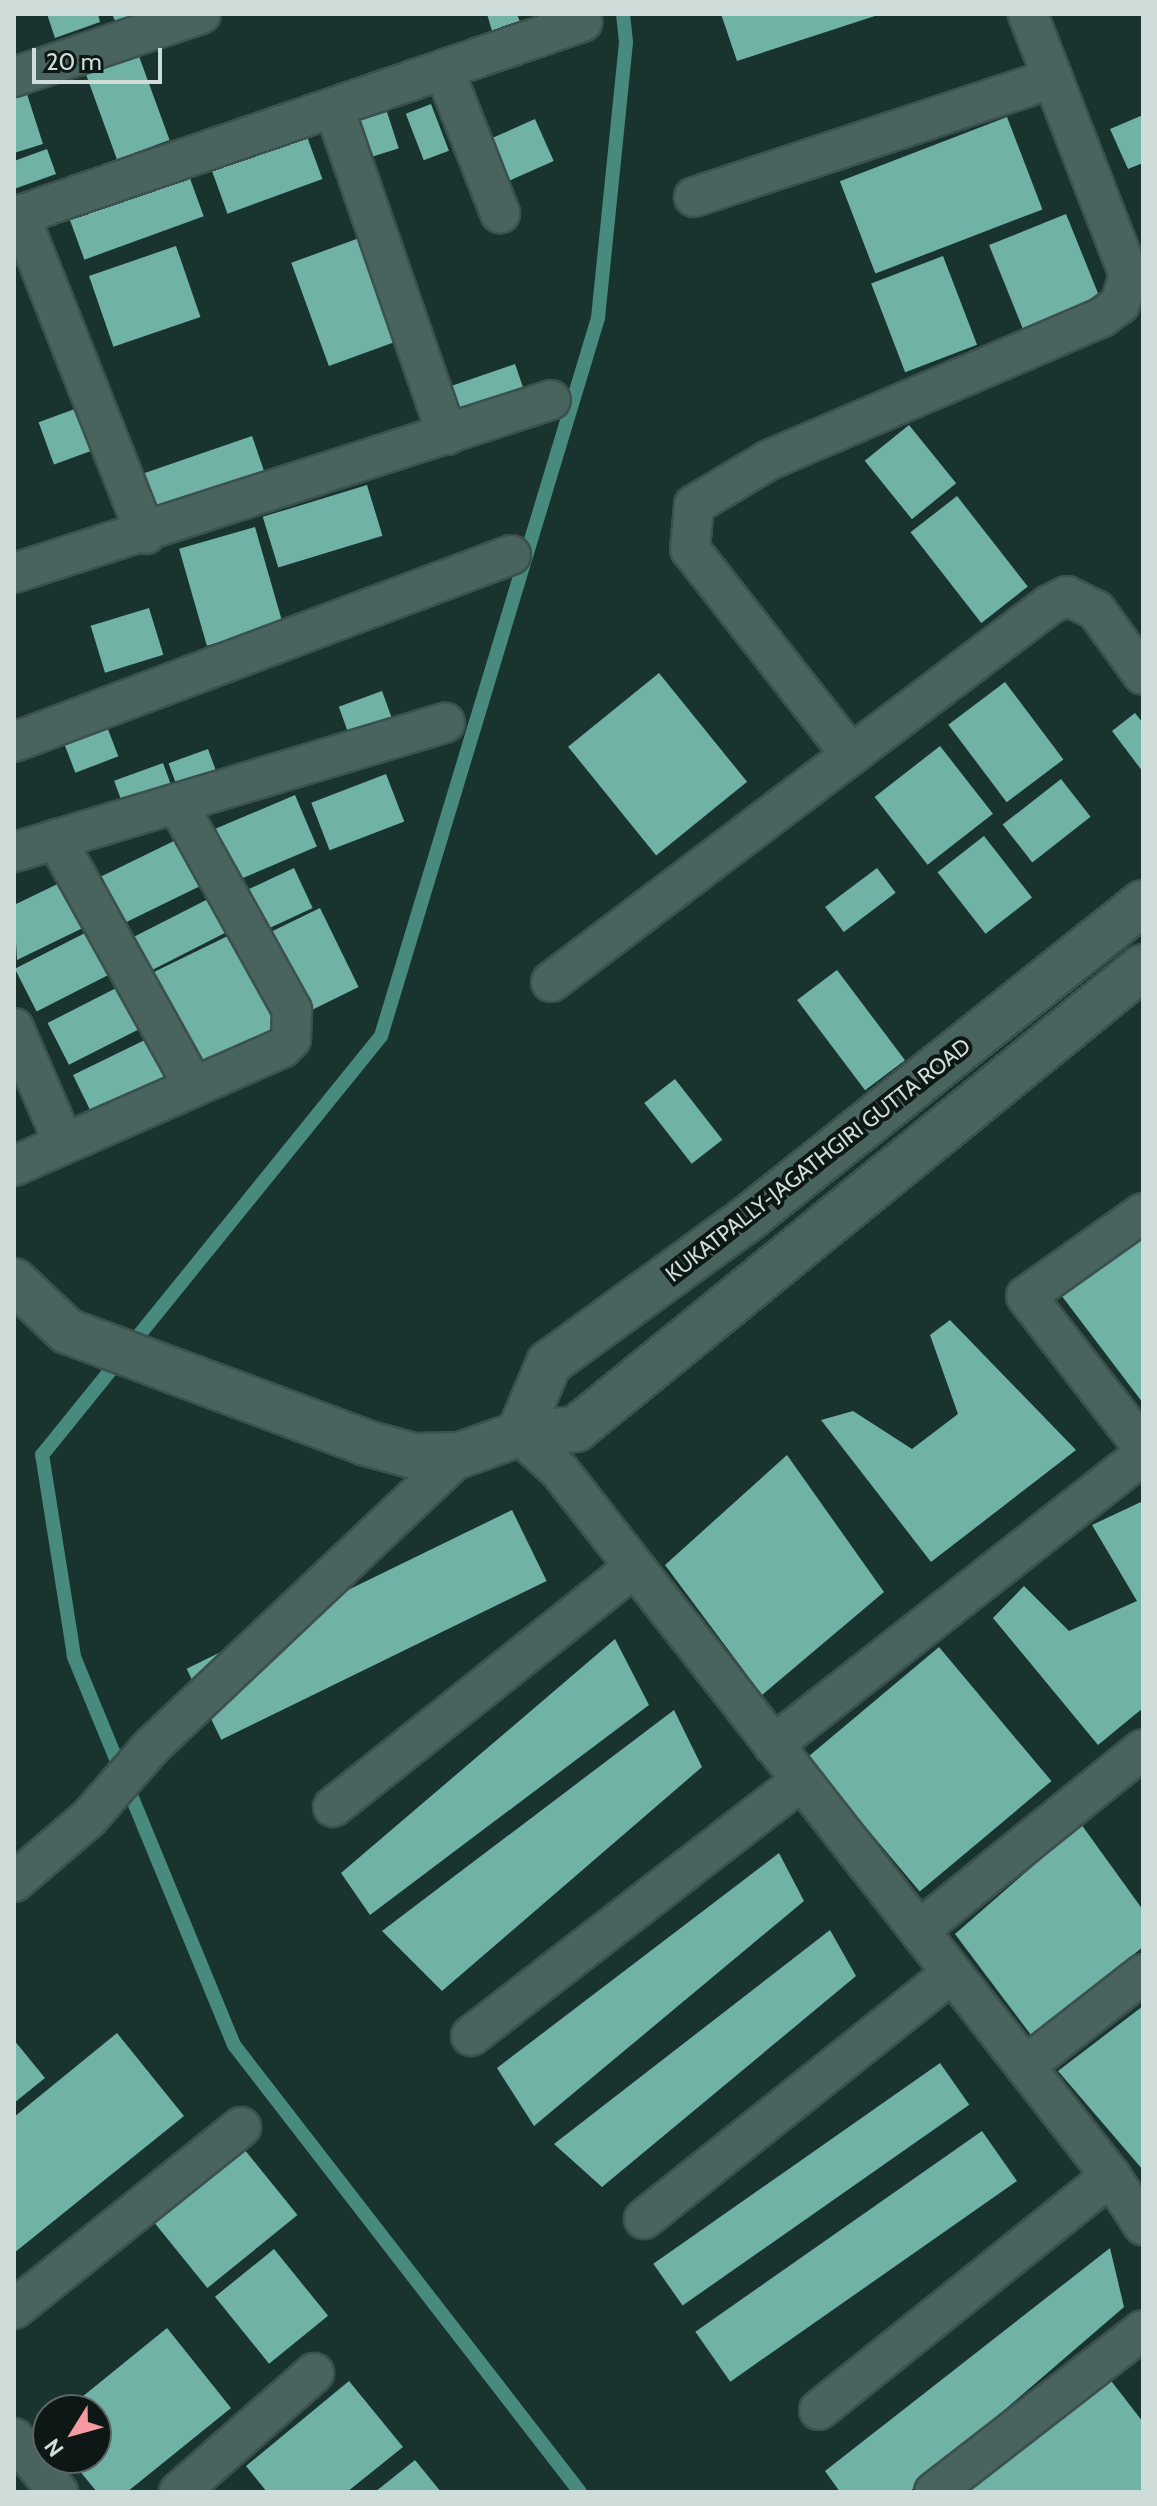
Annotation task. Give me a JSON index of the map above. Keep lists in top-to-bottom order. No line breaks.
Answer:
{"streets":{"street":["KUKATPALLY-JAGATHGIRI GUTTA ROAD"]},"scale_bar":"20 m","north":"bottom left"}
